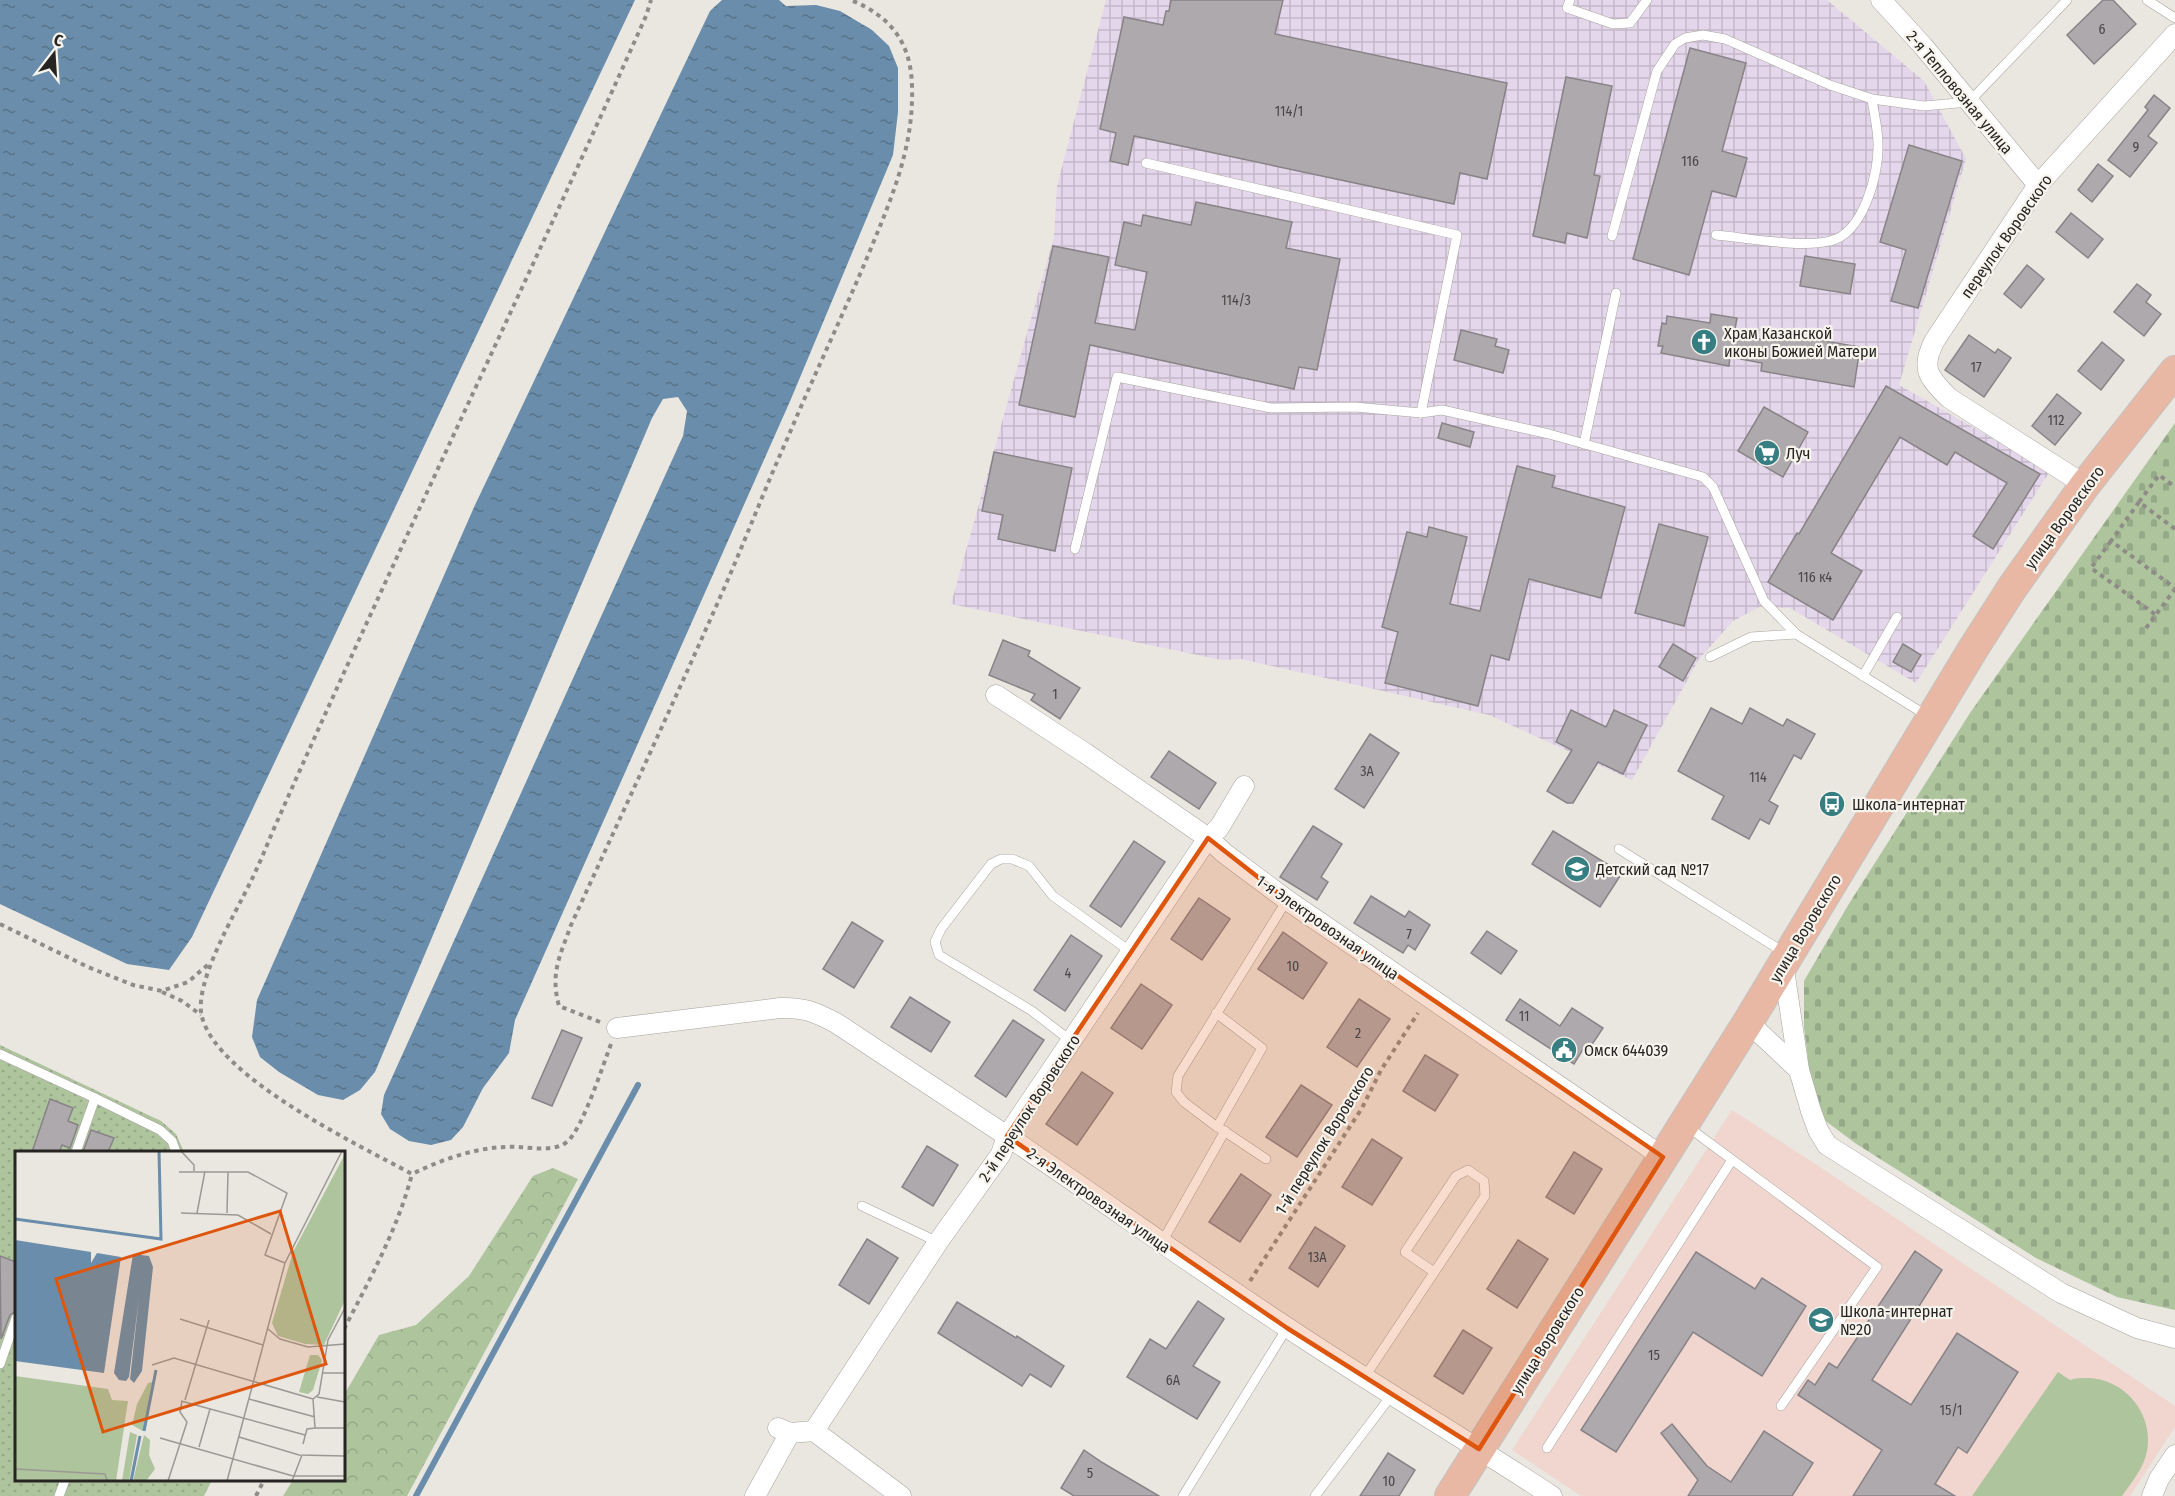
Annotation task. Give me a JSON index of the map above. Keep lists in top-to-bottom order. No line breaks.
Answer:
{"streets":{"main road":["улица Воровского"],"street":["2-я Тепловозная улица","переулок Воровского","1-я Электровозная улица","2-й переулок Воровского","2-я Электровозная улица"],"path":["1-й переулок Воровского"]},"crossings":[["2-я Тепловозная улица","переулок Воровского"],["переулок Воровского","улица Воровского"],["улица Воровского","1-я Электровозная улица"],["улица Воровского","2-я Электровозная улица"],["1-я Электровозная улица","2-й переулок Воровского"],["1-я Электровозная улица","1-й переулок Воровского"],["2-й переулок Воровского","2-я Электровозная улица"],["1-й переулок Воровского","2-я Электровозная улица"]],"places":{"church":["Храм Казанской иконы Божией Матери"],"supermarket":["Луч"],"bus stop":["Школа-интернат"],"school or university":["Детский сад №17","Школа-интернат №20"],"public building":["Омск 644039"]},"house_numbers":["6","114/1","9","116","114/3","17","112","116 к4","1","3А","114","7","10","4","11","2","13А","15","6А","15/1","5","10"],"north":"top"}
